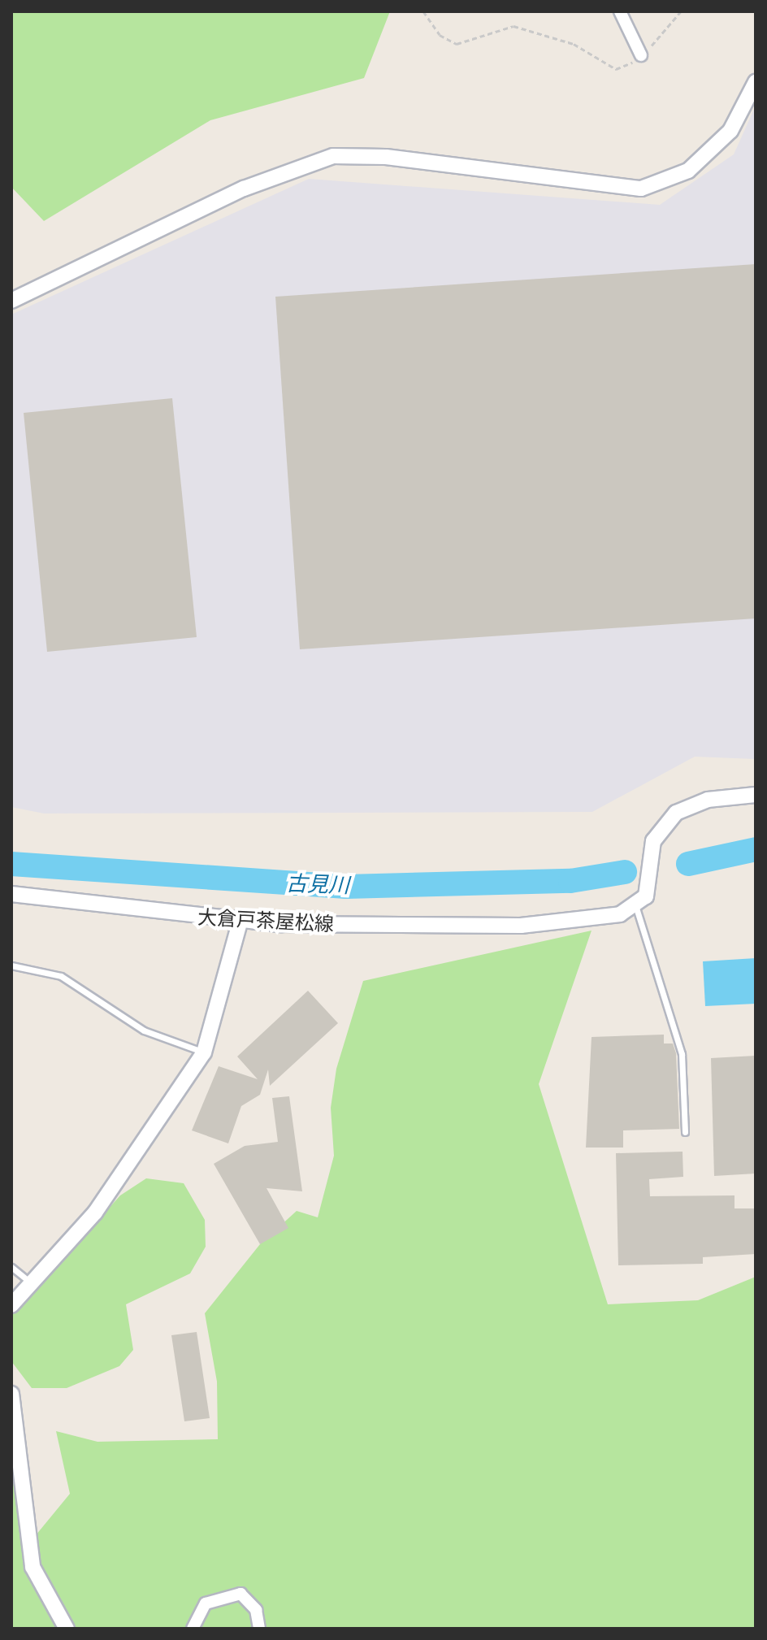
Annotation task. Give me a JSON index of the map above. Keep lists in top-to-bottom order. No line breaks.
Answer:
{"streets":{"street":["大倉戸茶屋松線"]},"water":["古見川"]}
